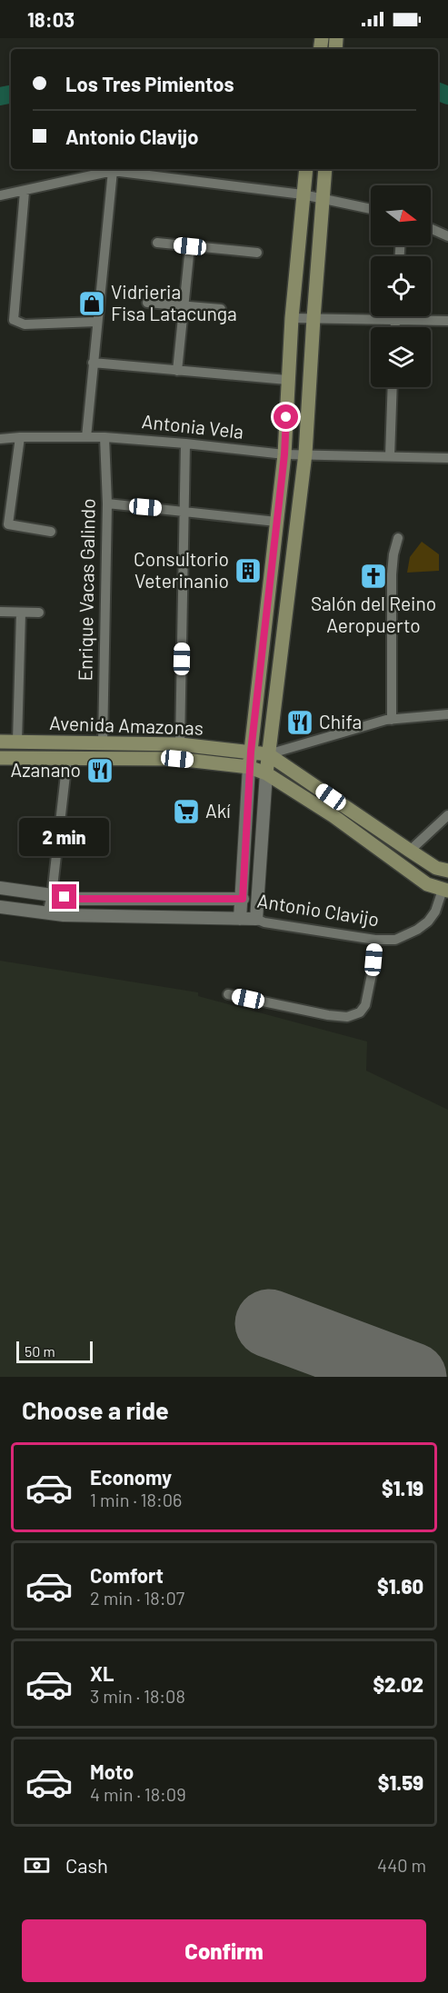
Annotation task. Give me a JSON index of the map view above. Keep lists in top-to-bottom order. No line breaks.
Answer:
{"streets":{"main road":["Avenida Amazonas"],"street":["Antonia Vela","Enrique Vacas Galindo","Antonio Clavijo"]},"crossings":[["Antonia Vela","Enrique Vacas Galindo"],["Enrique Vacas Galindo","Avenida Amazonas"],["Avenida Amazonas","Antonio Clavijo"]],"places":{"shop":["Vidrieria Fisa Latacunga"],"building":["Consultorio Veterinanio"],"church":["Salón del Reino Aeropuerto"],"restaurant":["Chifa","Azanano"],"supermarket":["Akí"]},"scale_bar":"50 m","north":"right","page":{"status":"18:03","banner":["Los Tres Pimientos","Antonio Clavijo"],"bubble":"2 min","scale":"50 m","heading":"Choose a ride","list":[{"name":"Economy","note":"1 min · 18:06","value":"$1.19"},{"name":"Comfort","note":"2 min · 18:07","value":"$1.60"},{"name":"XL","note":"3 min · 18:08","value":"$2.02"},{"name":"Moto","note":"4 min · 18:09","value":"$1.59"}],"pay":["Cash","440 m"],"buttons":"Confirm"}}
